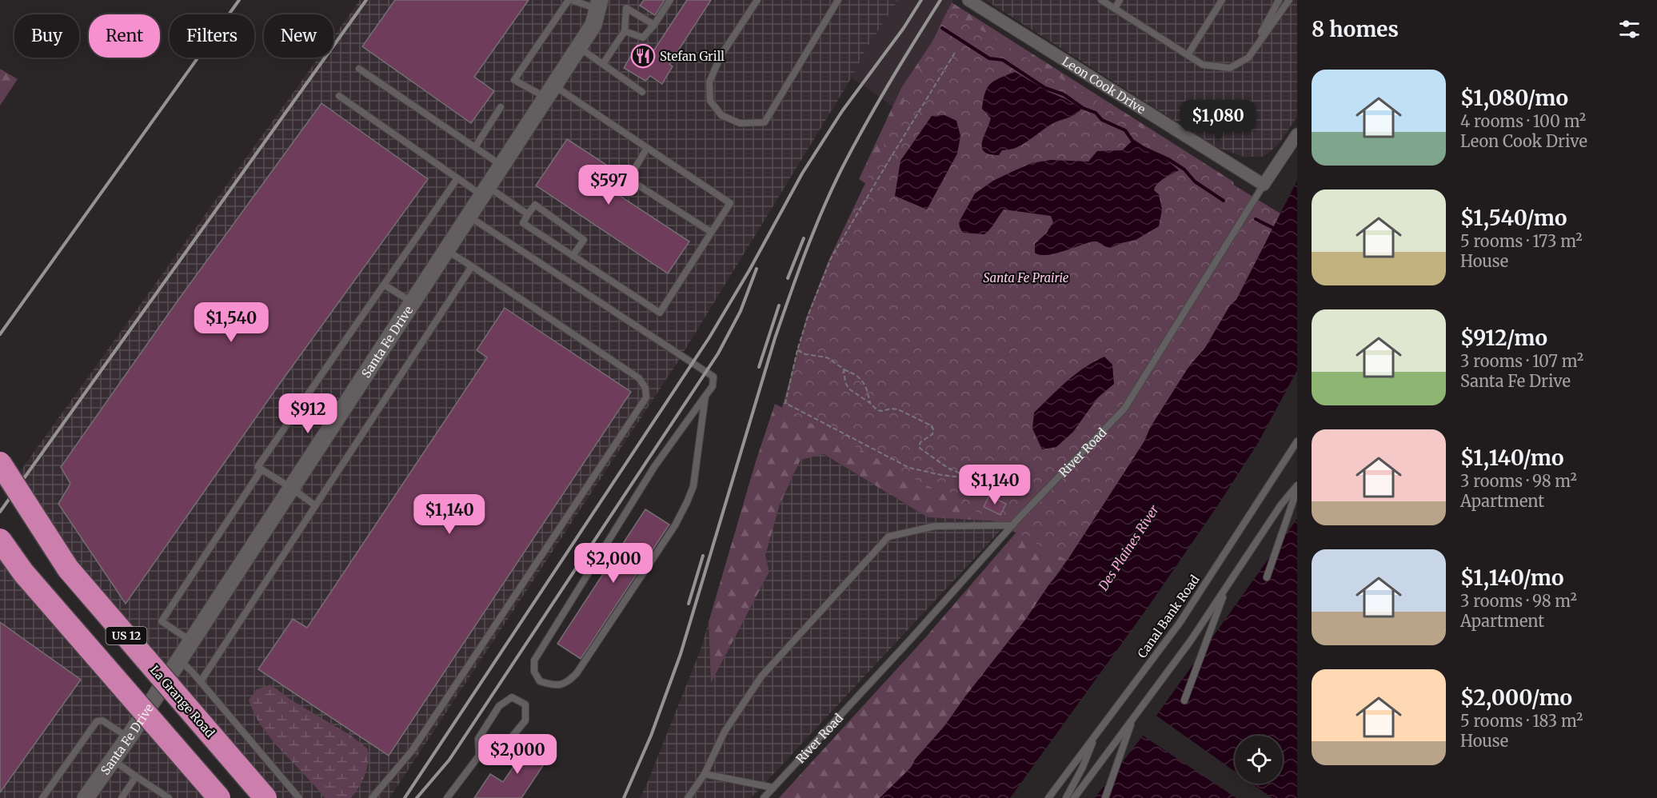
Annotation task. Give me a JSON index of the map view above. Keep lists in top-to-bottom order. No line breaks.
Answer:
{"streets":{"highway":["US 12","La Grange Road"],"street":["Leon Cook Drive","Santa Fe Drive","River Road"],"lane":["Canal Bank Road"]},"crossings":[["Leon Cook Drive","River Road"]],"water":["Des Plaines River"],"parks":["Santa Fe Prairie"],"places":{"restaurant":["Stefan Grill"]},"page":{"heading":"8 homes","chip":["Buy","Rent","Filters","New"],"list":[{"name":"$1,080/mo","note":"4 rooms · 100 m² · Leon Cook Drive"},{"name":"$1,540/mo","note":"5 rooms · 173 m² · House"},{"name":"$912/mo","note":"3 rooms · 107 m² · Santa Fe Drive"},{"name":"$1,140/mo","note":"3 rooms · 98 m² · Apartment"},{"name":"$1,140/mo","note":"3 rooms · 98 m² · Apartment"},{"name":"$2,000/mo","note":"5 rooms · 183 m² · House"}],"price":["$1,080","$597","$1,540","$912","$1,140","$1,140","$2,000","$2,000"]}}
